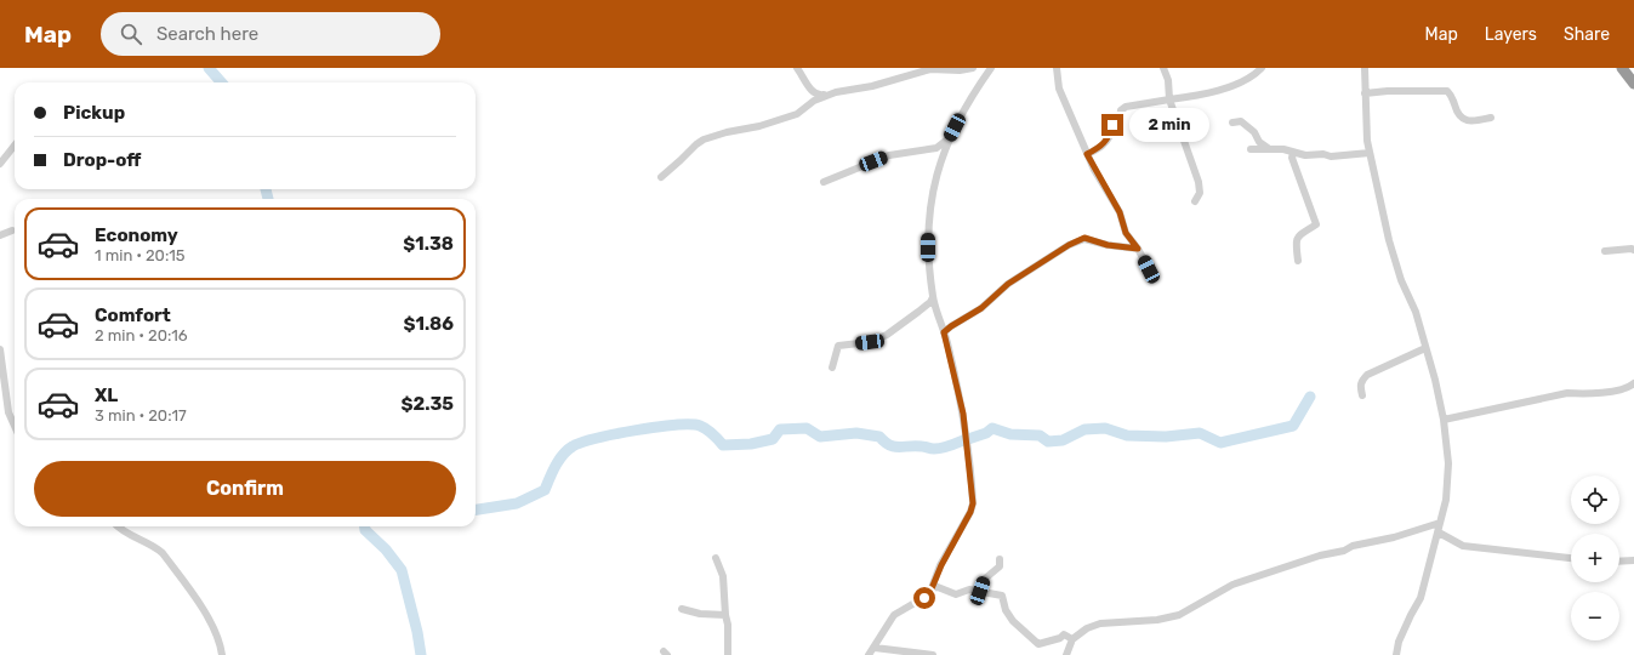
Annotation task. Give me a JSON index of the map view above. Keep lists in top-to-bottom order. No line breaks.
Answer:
{"page":{"header":"Map","search":"Search here","nav":["Map","Layers","Share"],"banner":["Pickup","Drop-off"],"bubble":"2 min","list":[{"name":"Economy","note":"1 min · 20:15","value":"$1.38"},{"name":"Comfort","note":"2 min · 20:16","value":"$1.86"},{"name":"XL","note":"3 min · 20:17","value":"$2.35"}],"buttons":"Confirm","map_buttons":["+","−"]}}
